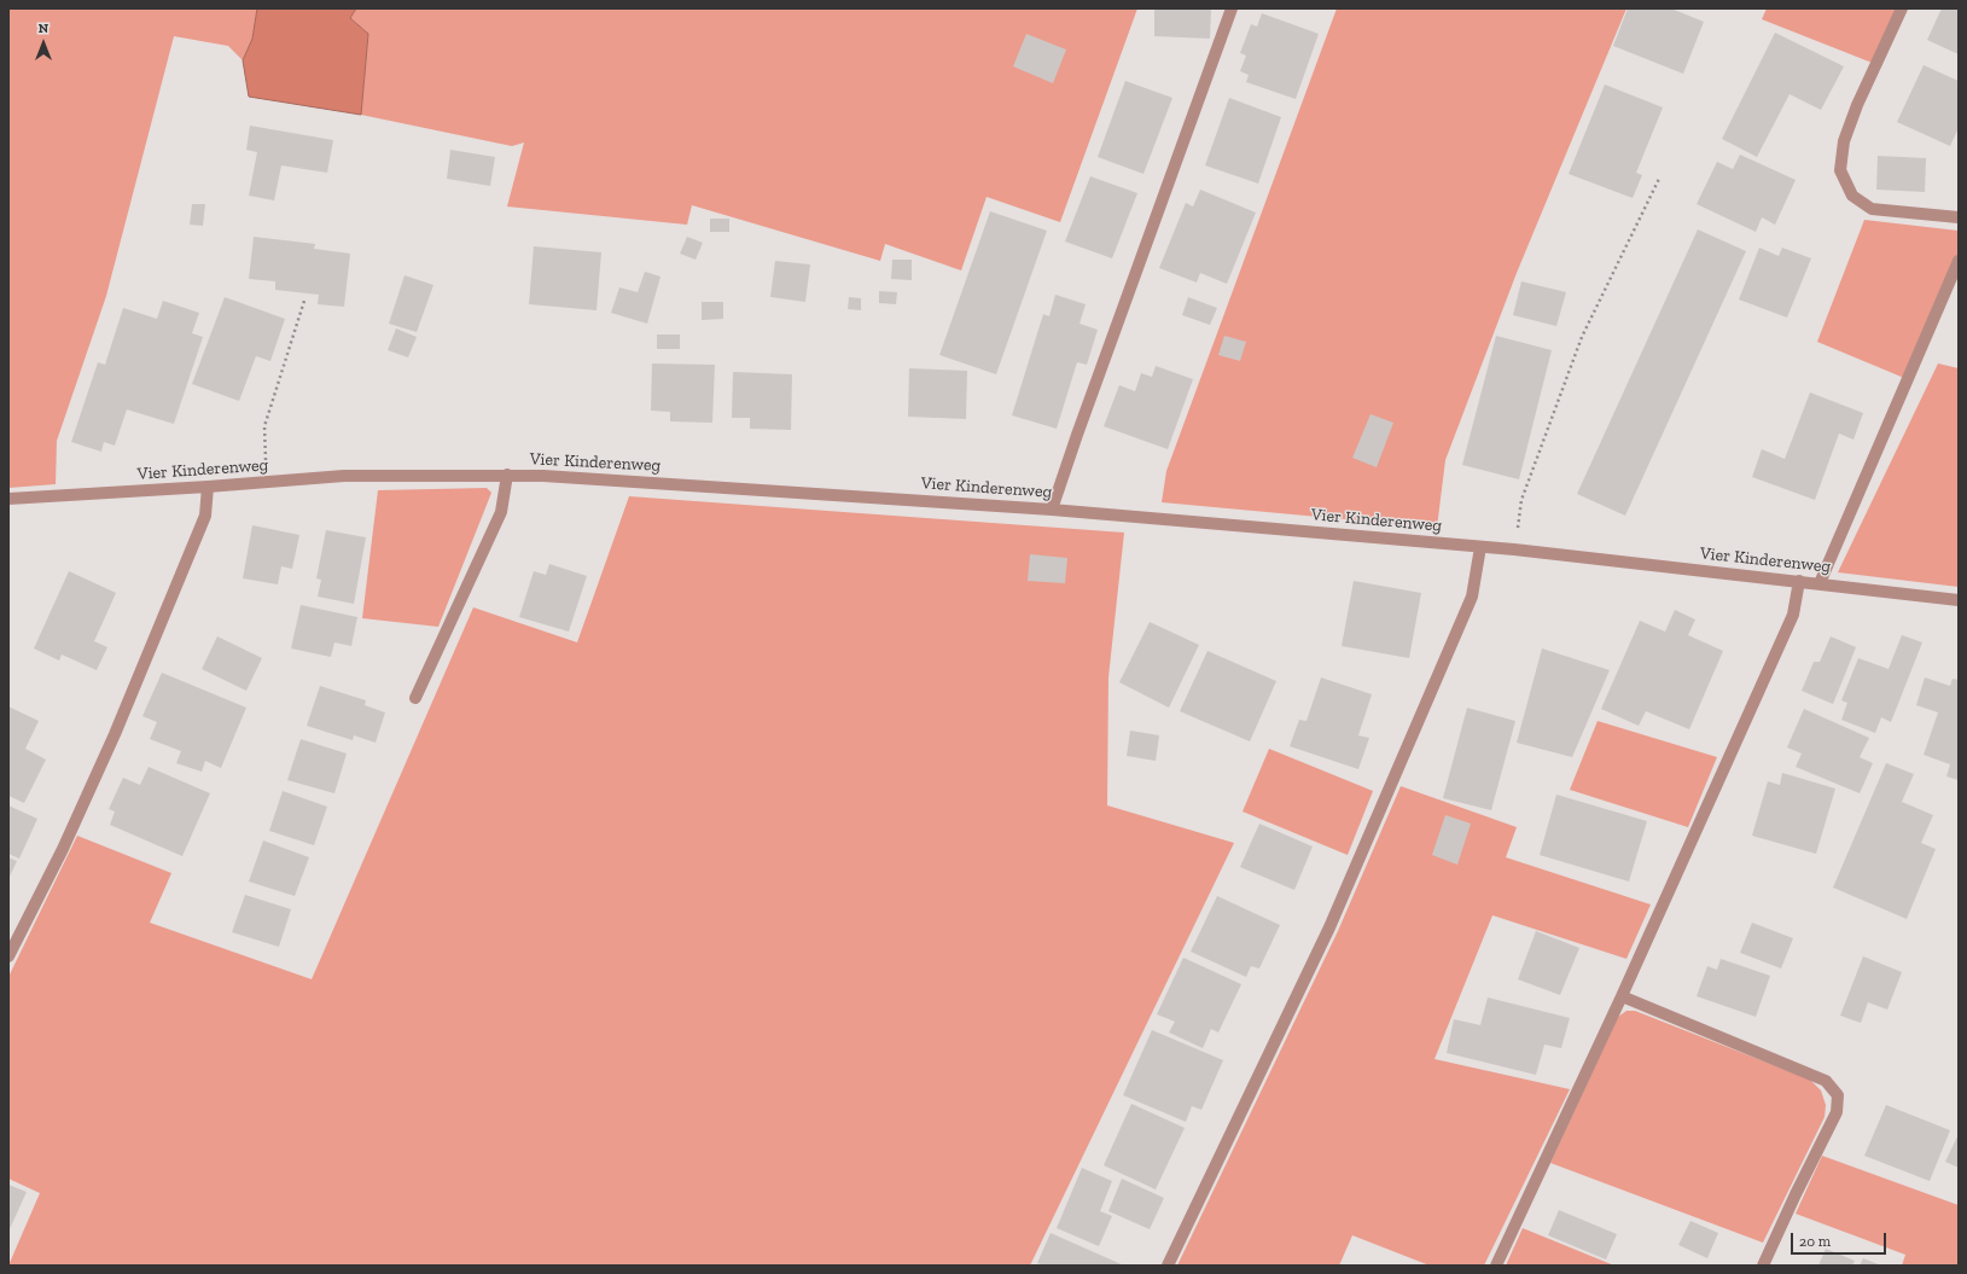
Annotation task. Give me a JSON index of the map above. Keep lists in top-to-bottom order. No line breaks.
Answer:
{"streets":{"street":["Vier Kinderenweg"]},"scale_bar":"20 m","north":"top"}
